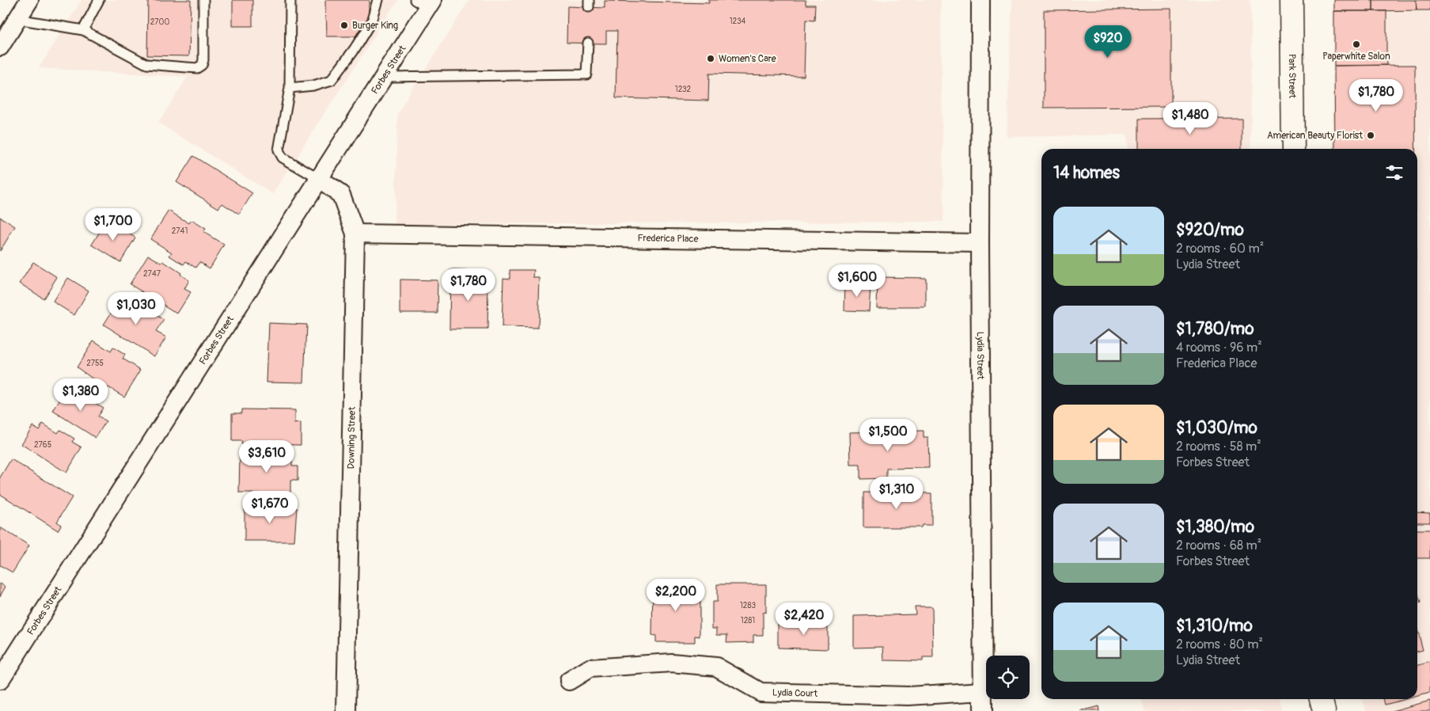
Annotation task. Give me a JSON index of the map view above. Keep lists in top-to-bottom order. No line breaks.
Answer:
{"streets":{"street":["Forbes Street","Park Street","Frederica Place","Lydia Street","Downing Street","Lydia Court"]},"crossings":[["Forbes Street","Downing Street"],["Frederica Place","Lydia Street"],["Frederica Place","Downing Street"],["Lydia Street","Lydia Court"]],"places":["Burger King","Paperwhite Salon","Women's Care","American Beauty Florist"],"house_numbers":["1234","2700","1232","2741","2747","2755","2765","1283","1281"],"page":{"price":["$920","$1,780","$1,480","$1,700","$1,600","$1,780","$1,030","$1,380","$1,500","$3,610","$1,310","$1,670","$2,200","$2,420"],"heading":"14 homes","list":[{"name":"$920/mo","note":"2 rooms · 60 m² · Lydia Street"},{"name":"$1,780/mo","note":"4 rooms · 96 m² · Frederica Place"},{"name":"$1,030/mo","note":"2 rooms · 58 m² · Forbes Street"},{"name":"$1,380/mo","note":"2 rooms · 68 m² · Forbes Street"},{"name":"$1,310/mo","note":"2 rooms · 80 m² · Lydia Street"}]}}
